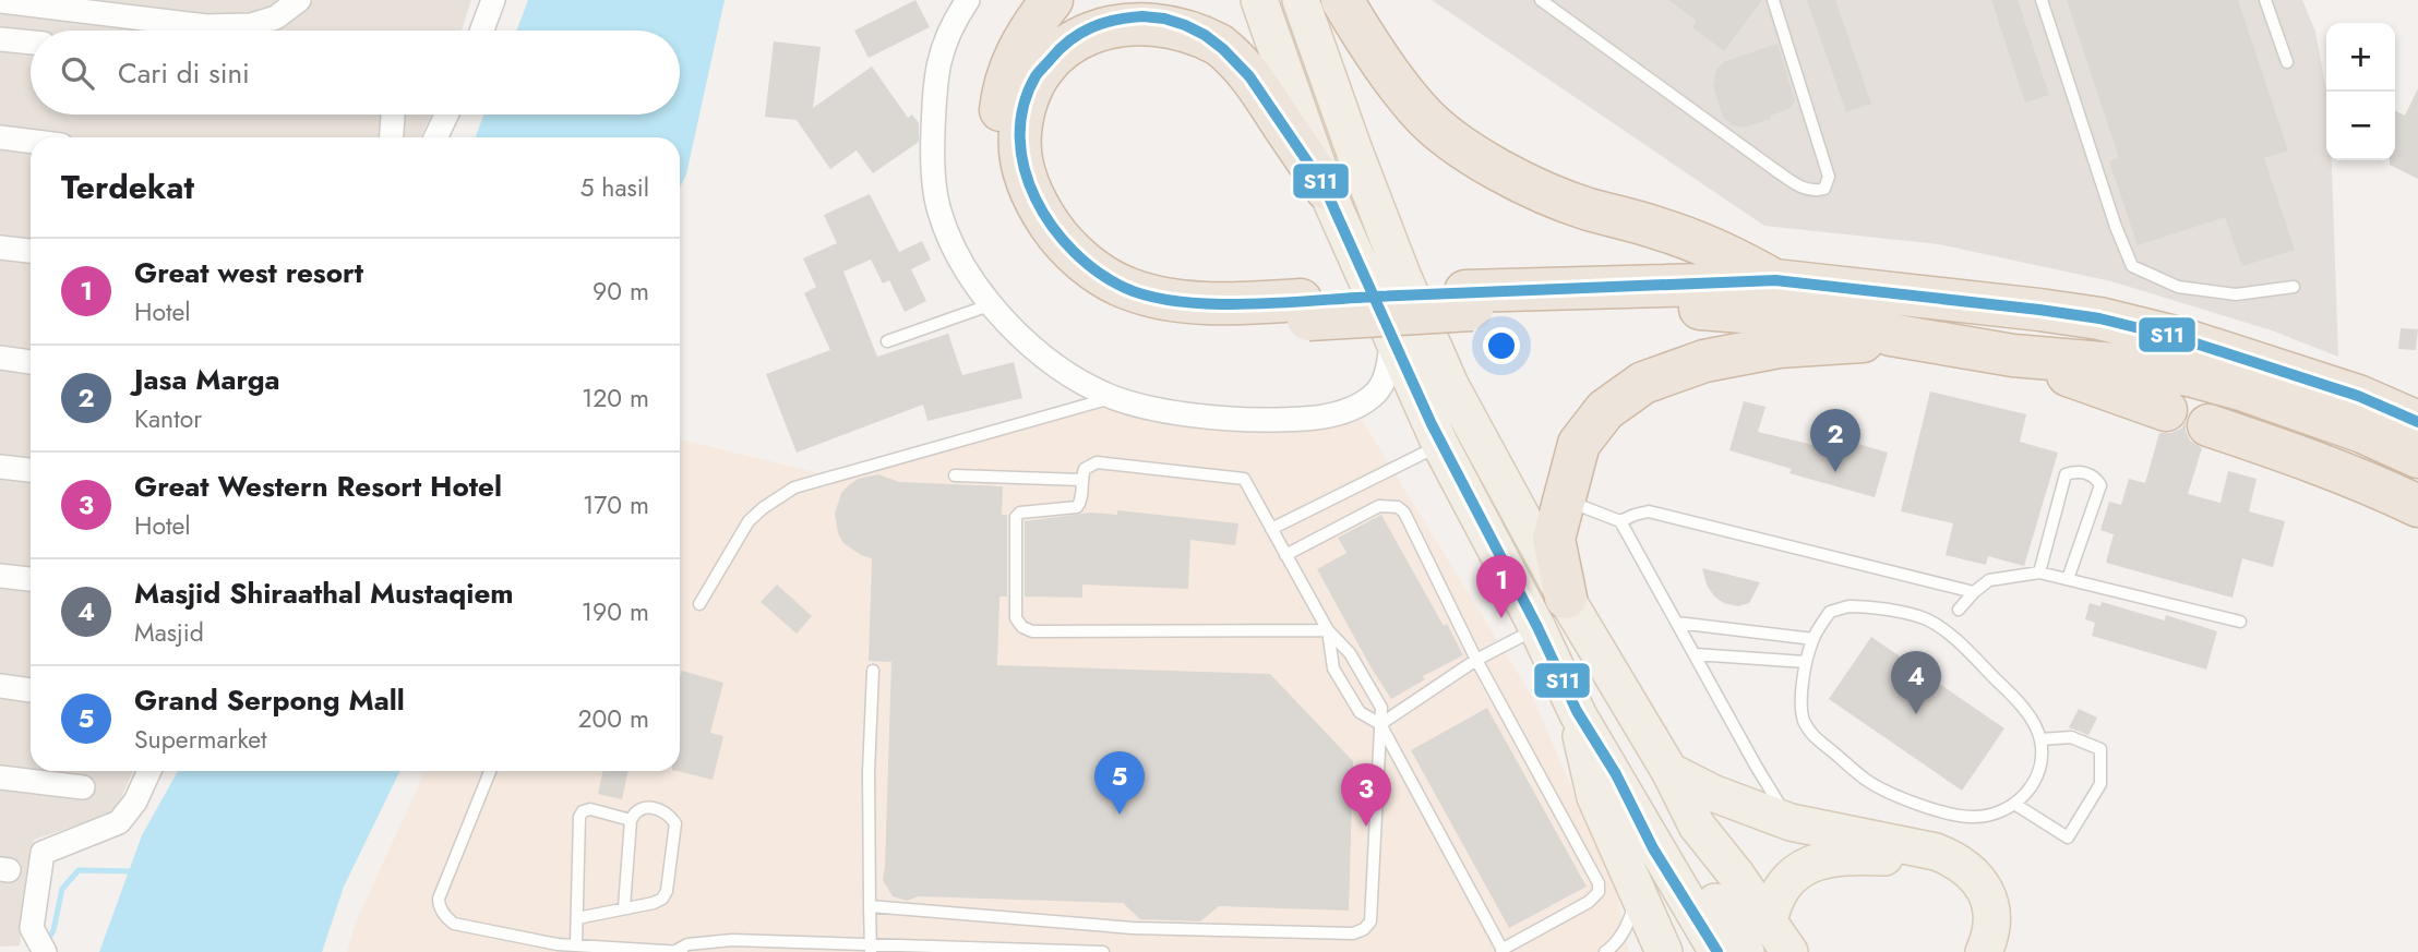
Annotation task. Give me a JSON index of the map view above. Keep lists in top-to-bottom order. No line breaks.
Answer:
{"lines":["transit line S11"],"page":{"map_buttons":["+","−"],"search":"Cari di sini","heading":["Terdekat","5 hasil"],"list":[{"mark":"1","name":"Great west resort","note":"Hotel","value":"90 m"},{"mark":"2","name":"Jasa Marga","note":"Kantor","value":"120 m"},{"mark":"3","name":"Great Western Resort Hotel","note":"Hotel","value":"170 m"},{"mark":"4","name":"Masjid Shiraathal Mustaqiem","note":"Masjid","value":"190 m"},{"mark":"5","name":"Grand Serpong Mall","note":"Supermarket","value":"200 m"}],"pins":["2","1","4","5","3"]}}
